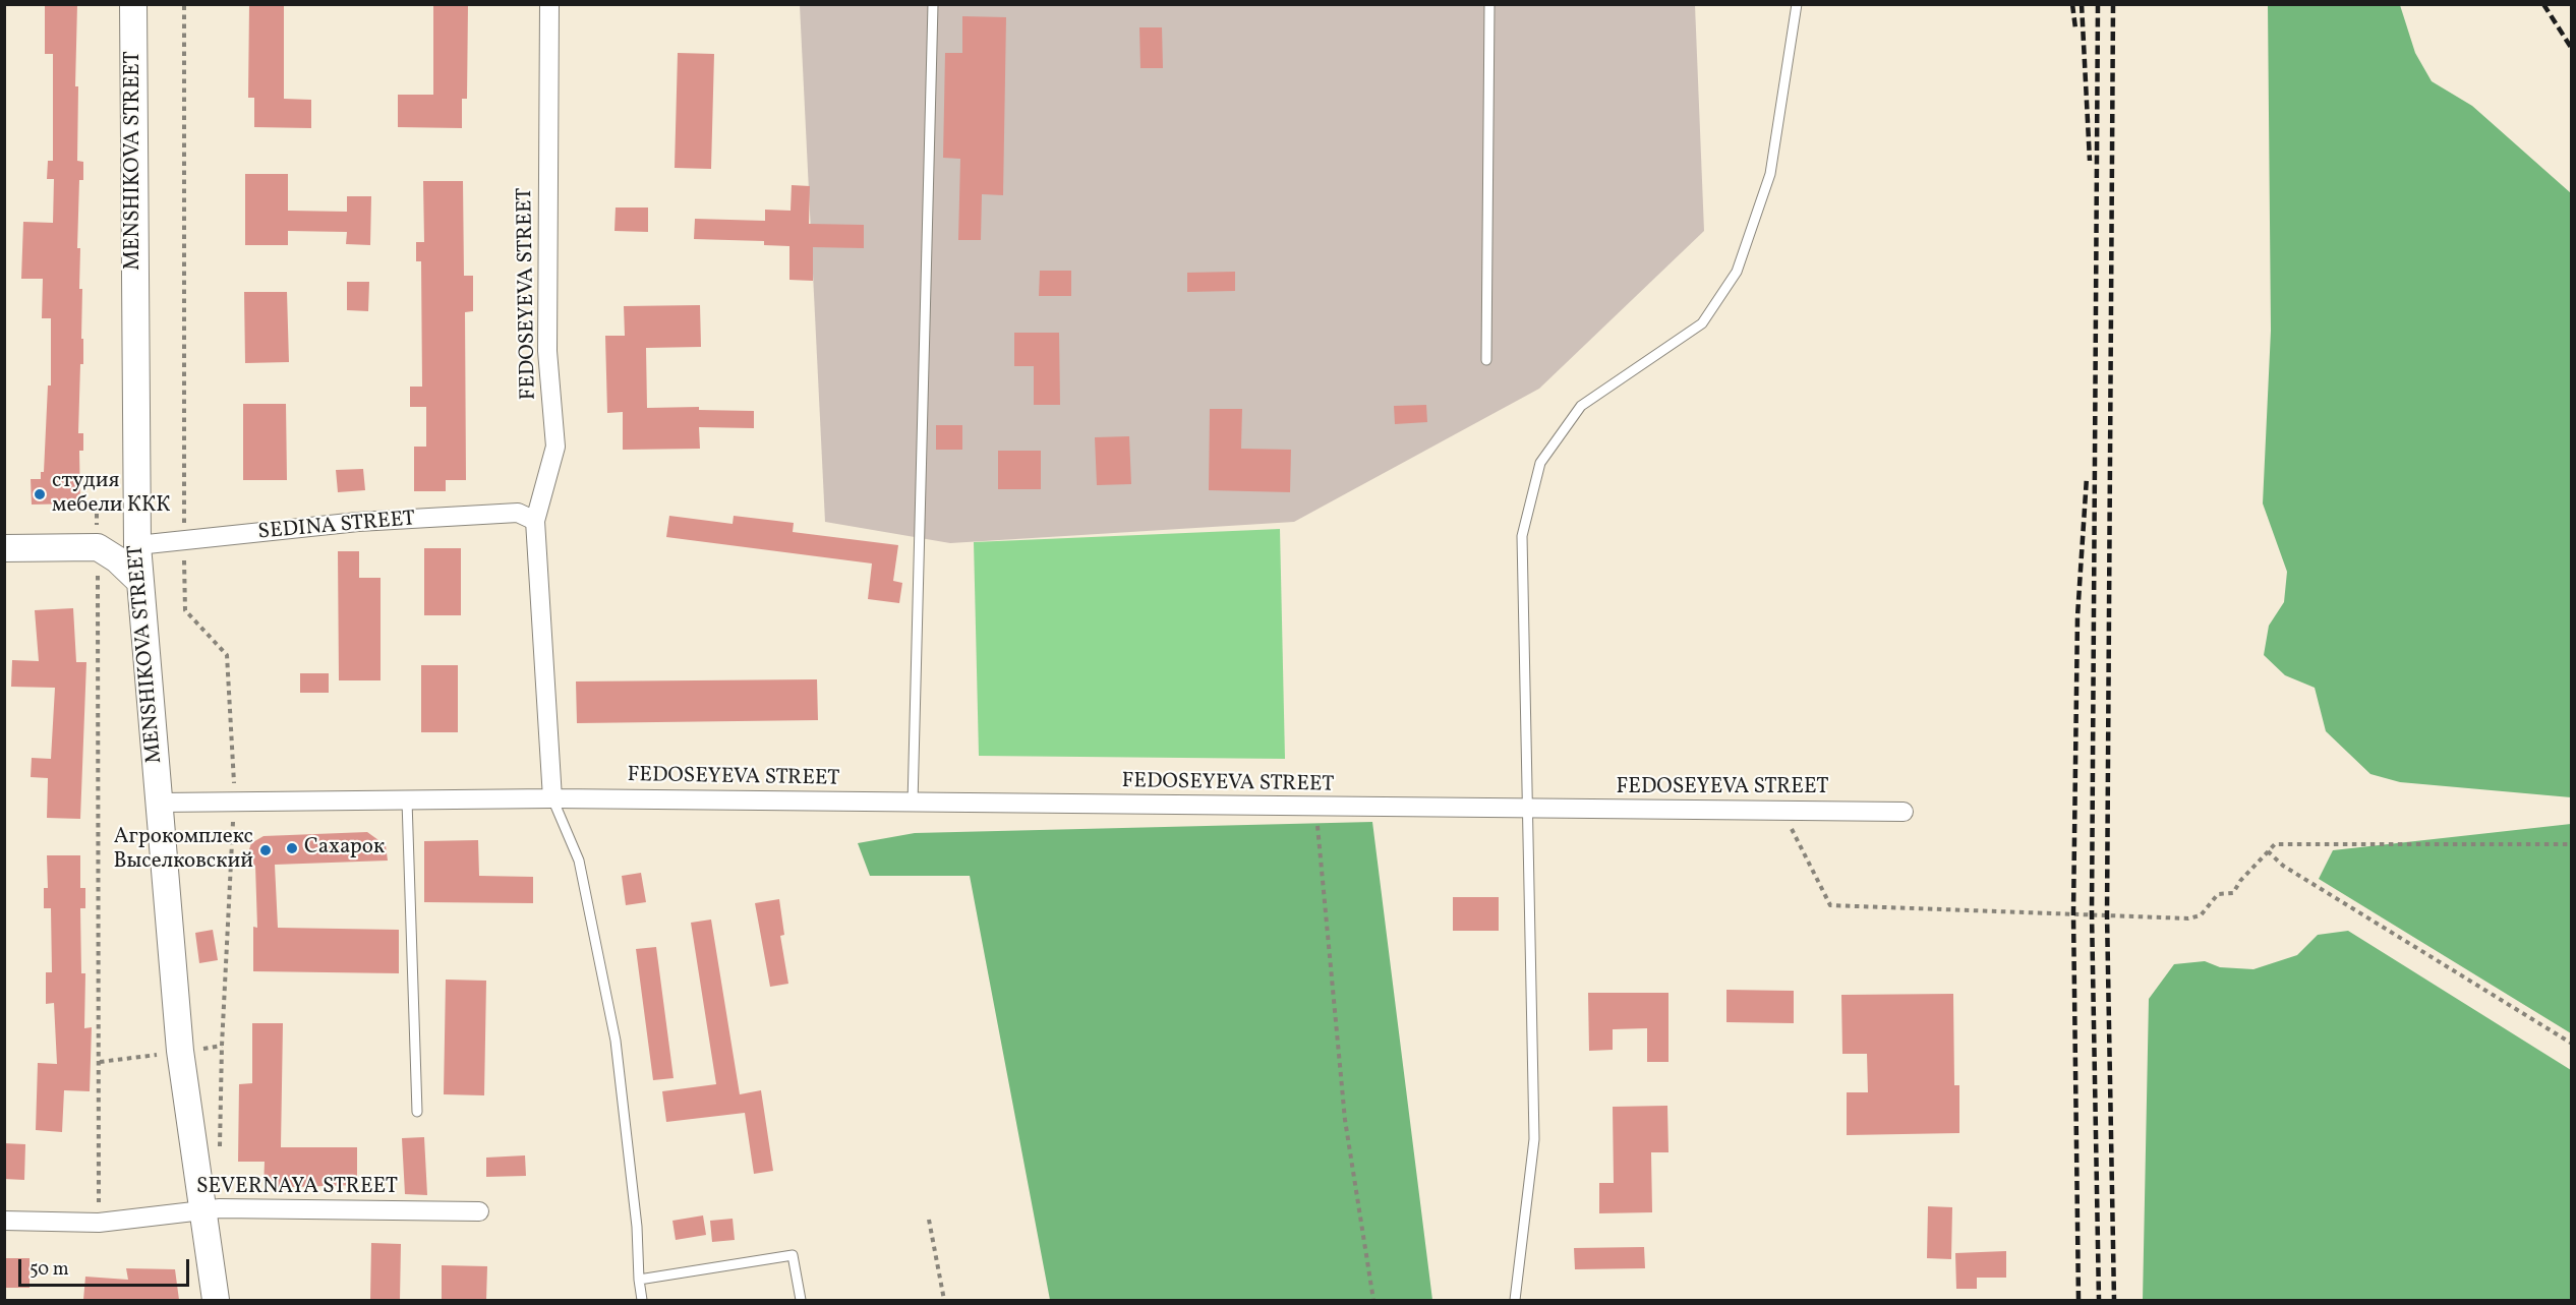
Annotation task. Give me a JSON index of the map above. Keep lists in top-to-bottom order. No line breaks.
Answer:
{"streets":{"main road":["MENSHIKOVA STREET"],"street":["FEDOSEYEVA STREET","SEDINA STREET","SEVERNAYA STREET"]},"crossings":[["MENSHIKOVA STREET","FEDOSEYEVA STREET"],["MENSHIKOVA STREET","SEDINA STREET"],["MENSHIKOVA STREET","SEVERNAYA STREET"],["FEDOSEYEVA STREET","SEDINA STREET"]],"places":["студия мебели ККК","Сахарок","Агрокомплекс Выселковский"],"scale_bar":"50 m"}
